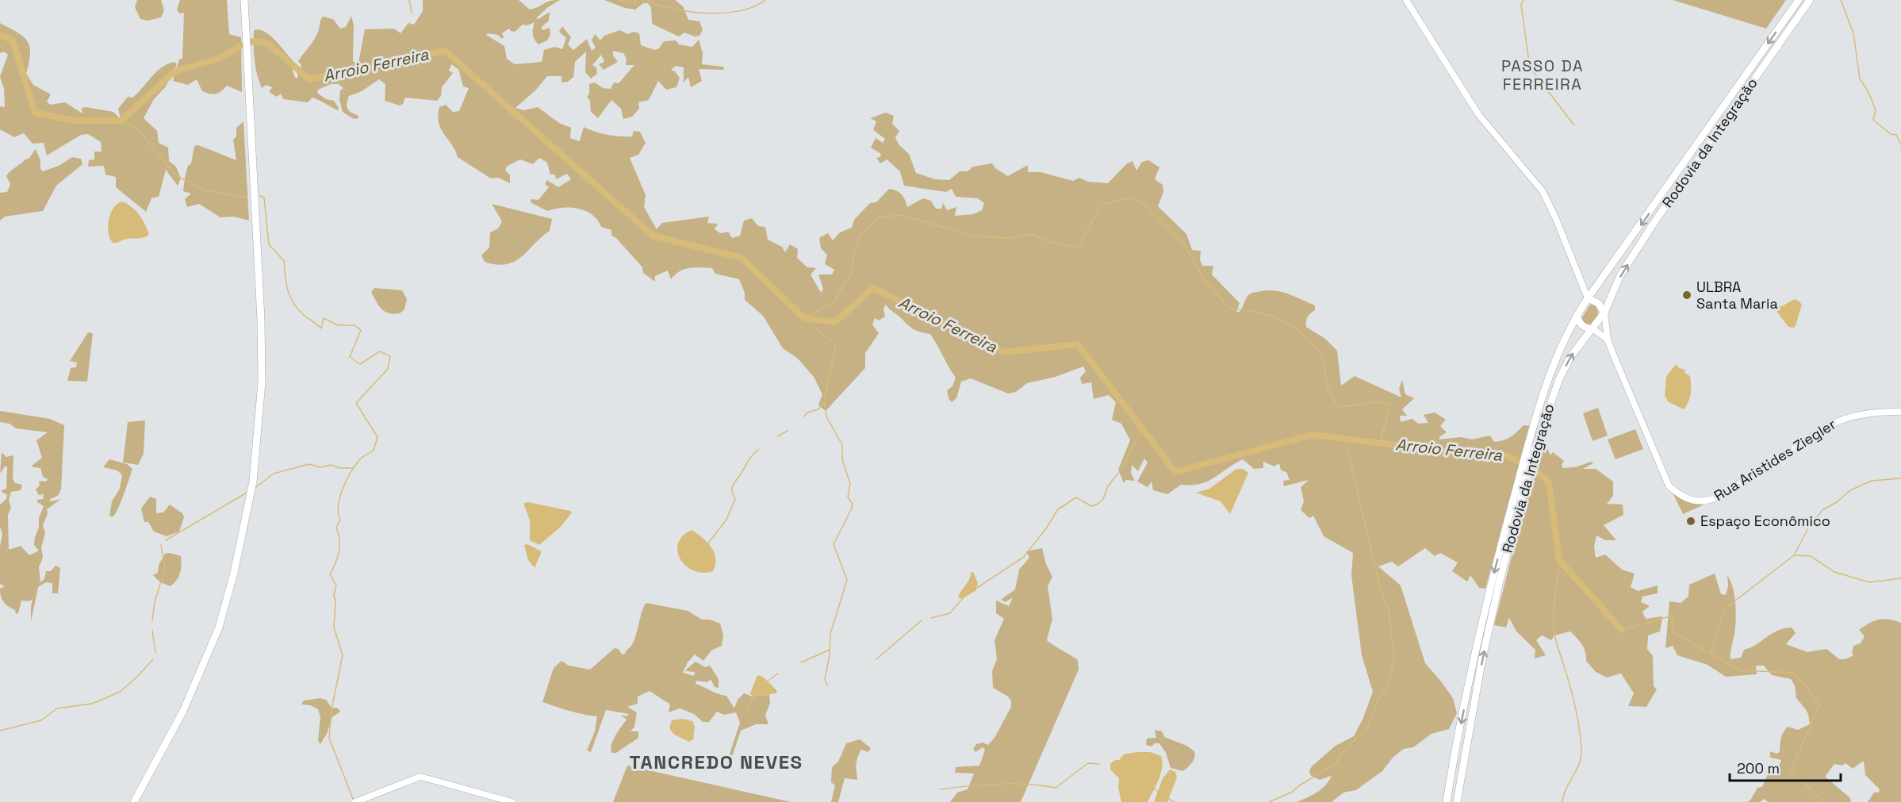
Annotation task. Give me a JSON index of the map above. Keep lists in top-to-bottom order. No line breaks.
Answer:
{"streets":{"highway":["Rodovia da Integração"],"street":["Rua Aristides Ziegler"]},"crossings":[["Rodovia da Integração","Rua Aristides Ziegler"]],"districts":["PASSO DA FERREIRA","TANCREDO NEVES"],"water":["Arroio Ferreira"],"places":["ULBRA Santa Maria","Espaço Econômico"],"scale_bar":"200 m"}
